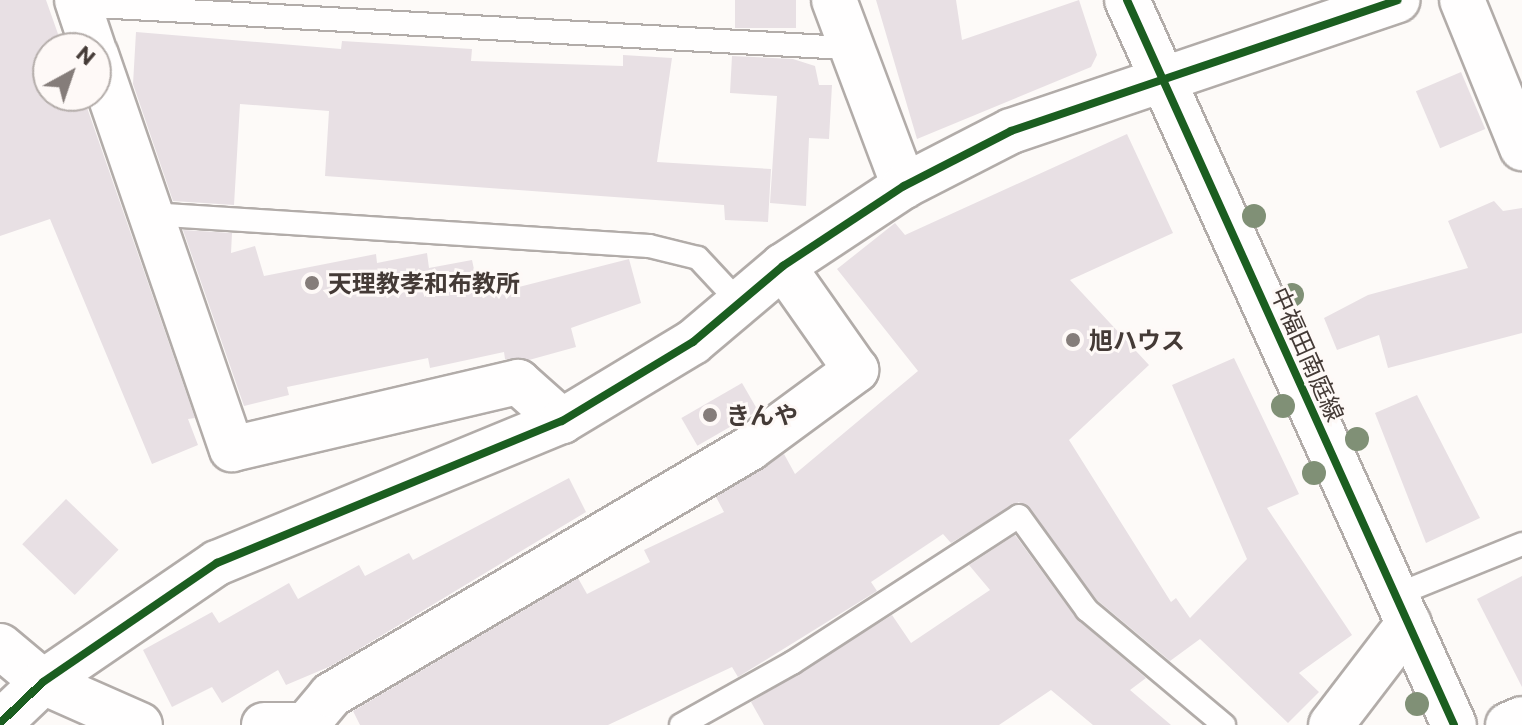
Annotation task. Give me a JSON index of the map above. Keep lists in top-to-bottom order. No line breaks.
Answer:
{"streets":{"street":["中福田南庭線"]},"places":["天理教孝和布教所","旭ハウス","きんや"],"north":"top right"}
